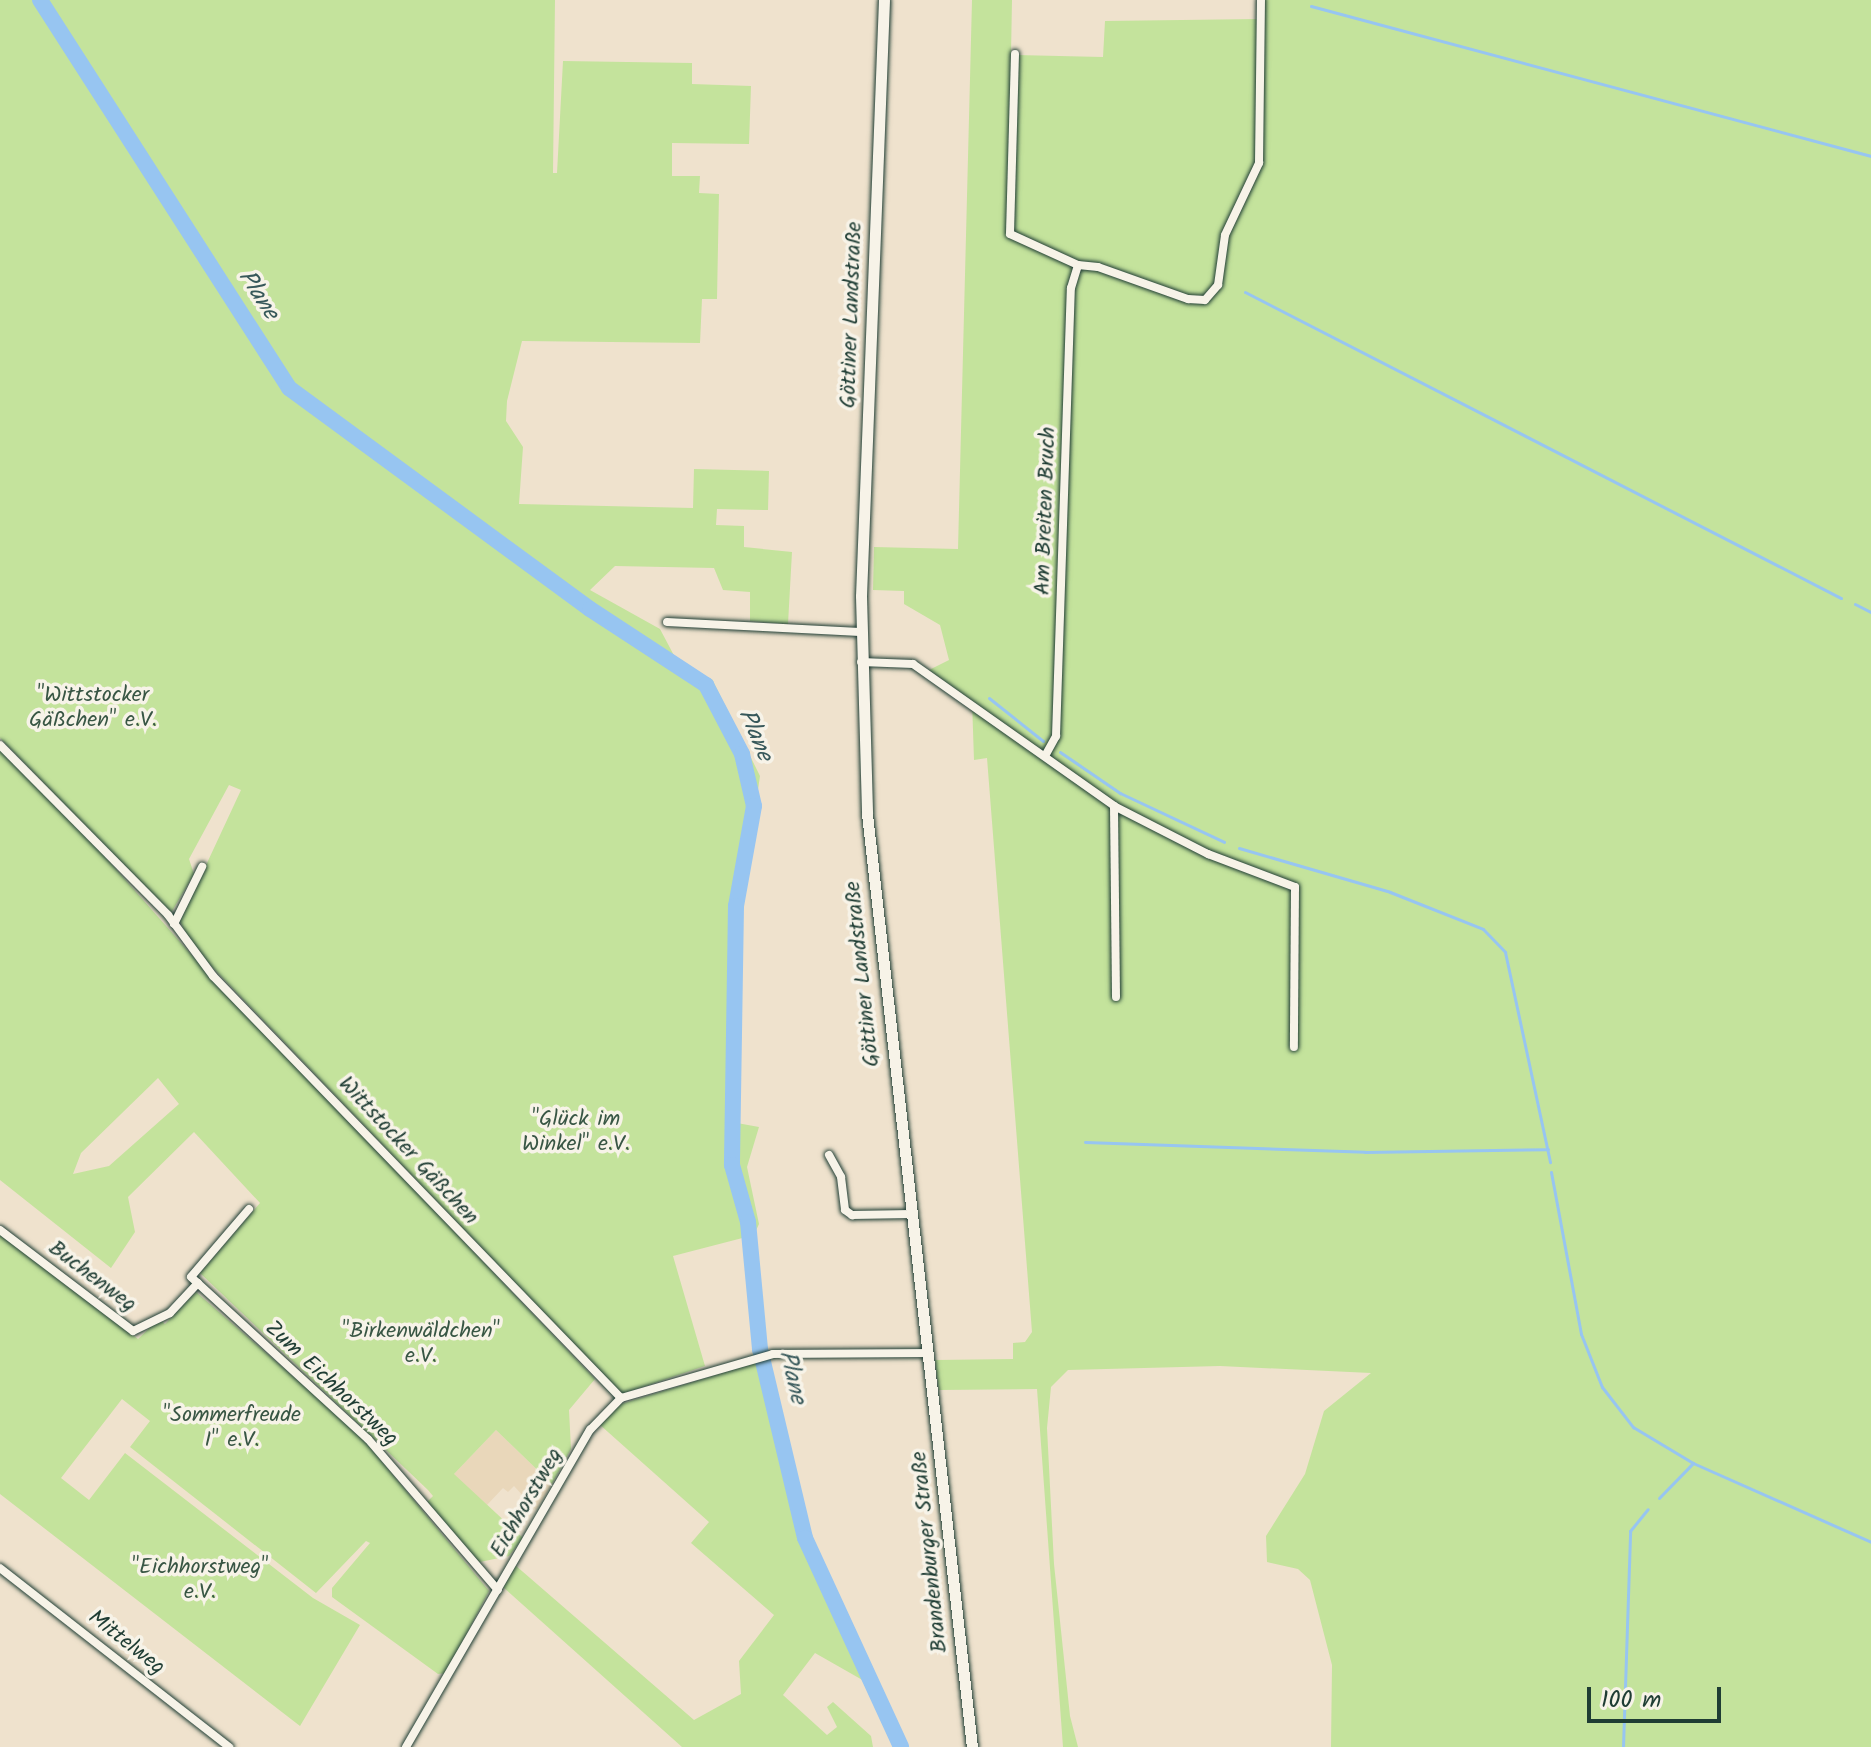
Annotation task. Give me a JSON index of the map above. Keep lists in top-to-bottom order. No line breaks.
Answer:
{"streets":{"street":["Göttiner Landstraße","Am Breiten Bruch","Wittstocker Gäßchen","Buchenweg","Zum Eichhorstweg","Eichhorstweg","Brandenburger Straße","Mittelweg"]},"crossings":[["Göttiner Landstraße","Eichhorstweg"],["Göttiner Landstraße","Brandenburger Straße"],["Wittstocker Gäßchen","Eichhorstweg"],["Buchenweg","Zum Eichhorstweg"],["Zum Eichhorstweg","Eichhorstweg"],["Eichhorstweg","Brandenburger Straße"]],"water":["Plane"],"parks":["\"Wittstocker Gäßchen\" e.V.","\"Glück im Winkel\" e.V.","\"Birkenwäldchen\" e.V.","\"Sommerfreude I\" e.V.","\"Eichhorstweg\" e.V."],"scale_bar":"100 m"}
